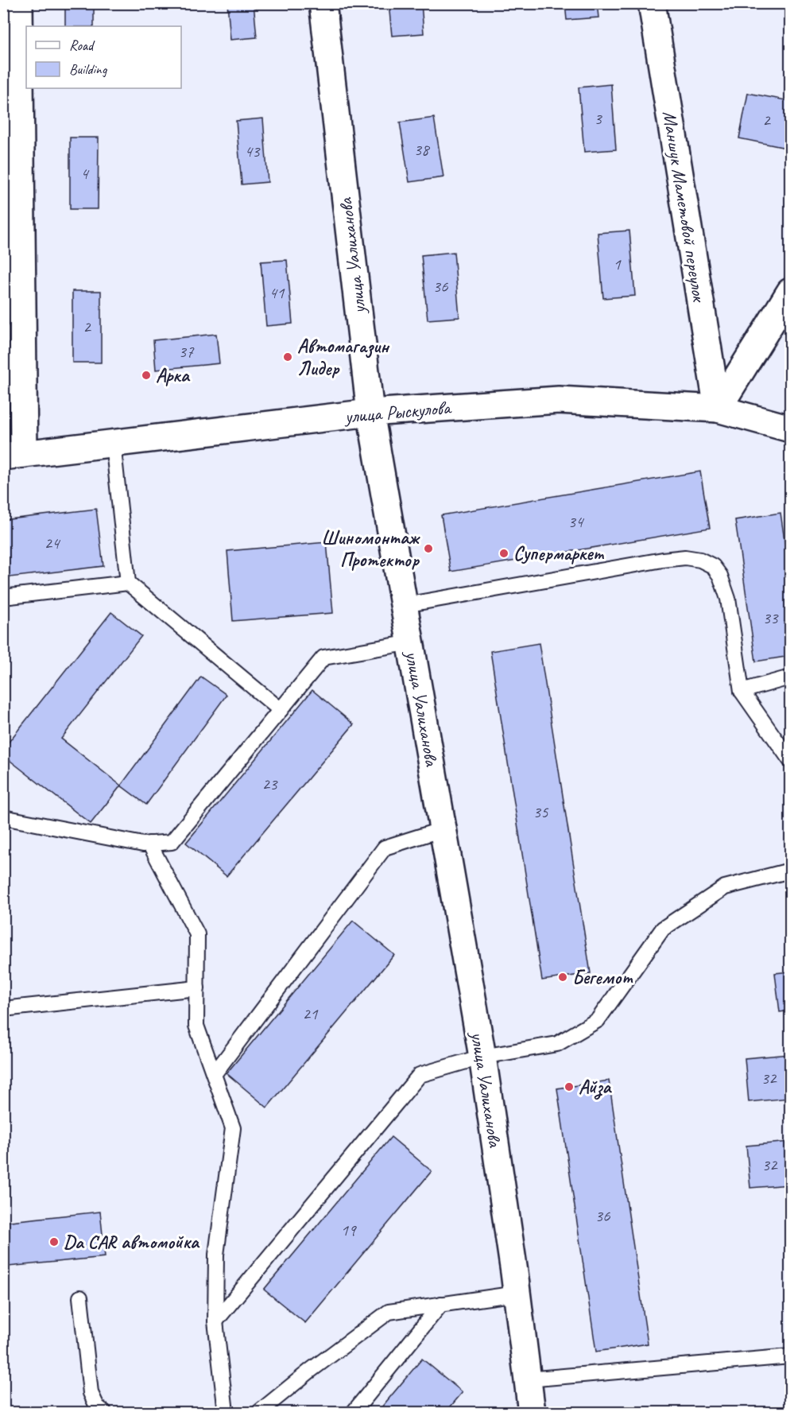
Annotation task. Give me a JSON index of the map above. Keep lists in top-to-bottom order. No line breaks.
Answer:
{"streets":{"street":["Маншук Маметовой переулок","улица Уалиханова","улица Рыскулова"]},"crossings":[["Маншук Маметовой переулок","улица Рыскулова"],["улица Уалиханова","улица Рыскулова"]],"places":["Автомагазин Лидер","Арка","Шиномонтаж Протектор","Супермаркет","Бегемот","Айза","Da CAR автомойка"],"house_numbers":["3","2","38","43","4","1","36","41","2","37","34","24","33","23","35","21","32","32","36","19"],"legend":["Road","Building"]}
